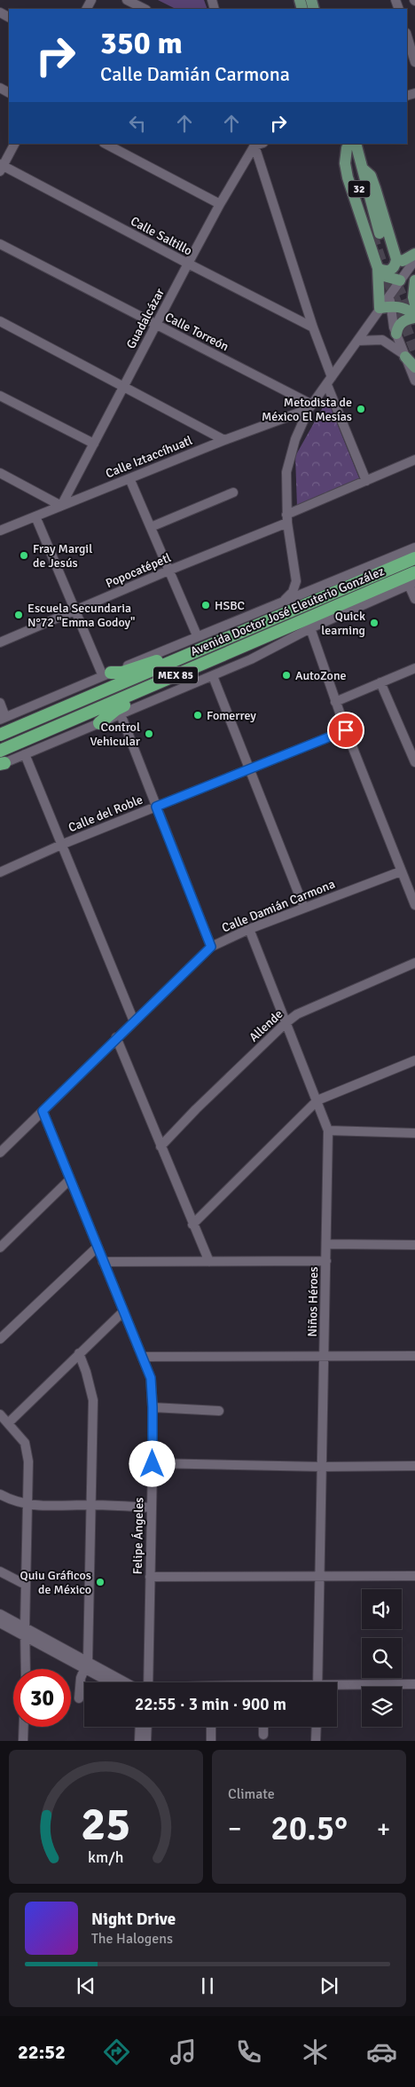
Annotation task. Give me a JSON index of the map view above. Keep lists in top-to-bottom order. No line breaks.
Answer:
{"streets":{"highway":["Avenida Doctor José Eleuterio González","MEX 85"],"main road":["32"],"street":["Calle Saltillo","Guadalcázar","Calle Torreón","Calle Iztaccíhuatl","Popocatépetl","Calle del Roble","Calle Damián Carmona","Allende","Niños Héroes","Felipe Ángeles"]},"crossings":[["Calle Saltillo","Guadalcázar"],["Guadalcázar","Calle Torreón"],["Guadalcázar","Calle Iztaccíhuatl"],["Calle Torreón","Calle Iztaccíhuatl"],["Calle Damián Carmona","Niños Héroes"],["Calle Damián Carmona","Felipe Ángeles"],["Allende","Niños Héroes"]],"places":["Metodista de México El Mesías","Fray Margil de Jesús","HSBC","Escuela Secundaria N°72 \"Emma Godoy\"","Quick learning","AutoZone","Fomerrey","Control Vehicular","Quiu Gráficos de México"],"page":{"turn":["350 m","Calle Damián Carmona"],"limit":"30","trip":"22:55 · 3 min · 900 m","tile":"Climate","heat":["−","20.5°","+"],"song":["Night Drive","The Halogens"],"tabs":"22:52","gauge":["25","km/h"]}}
